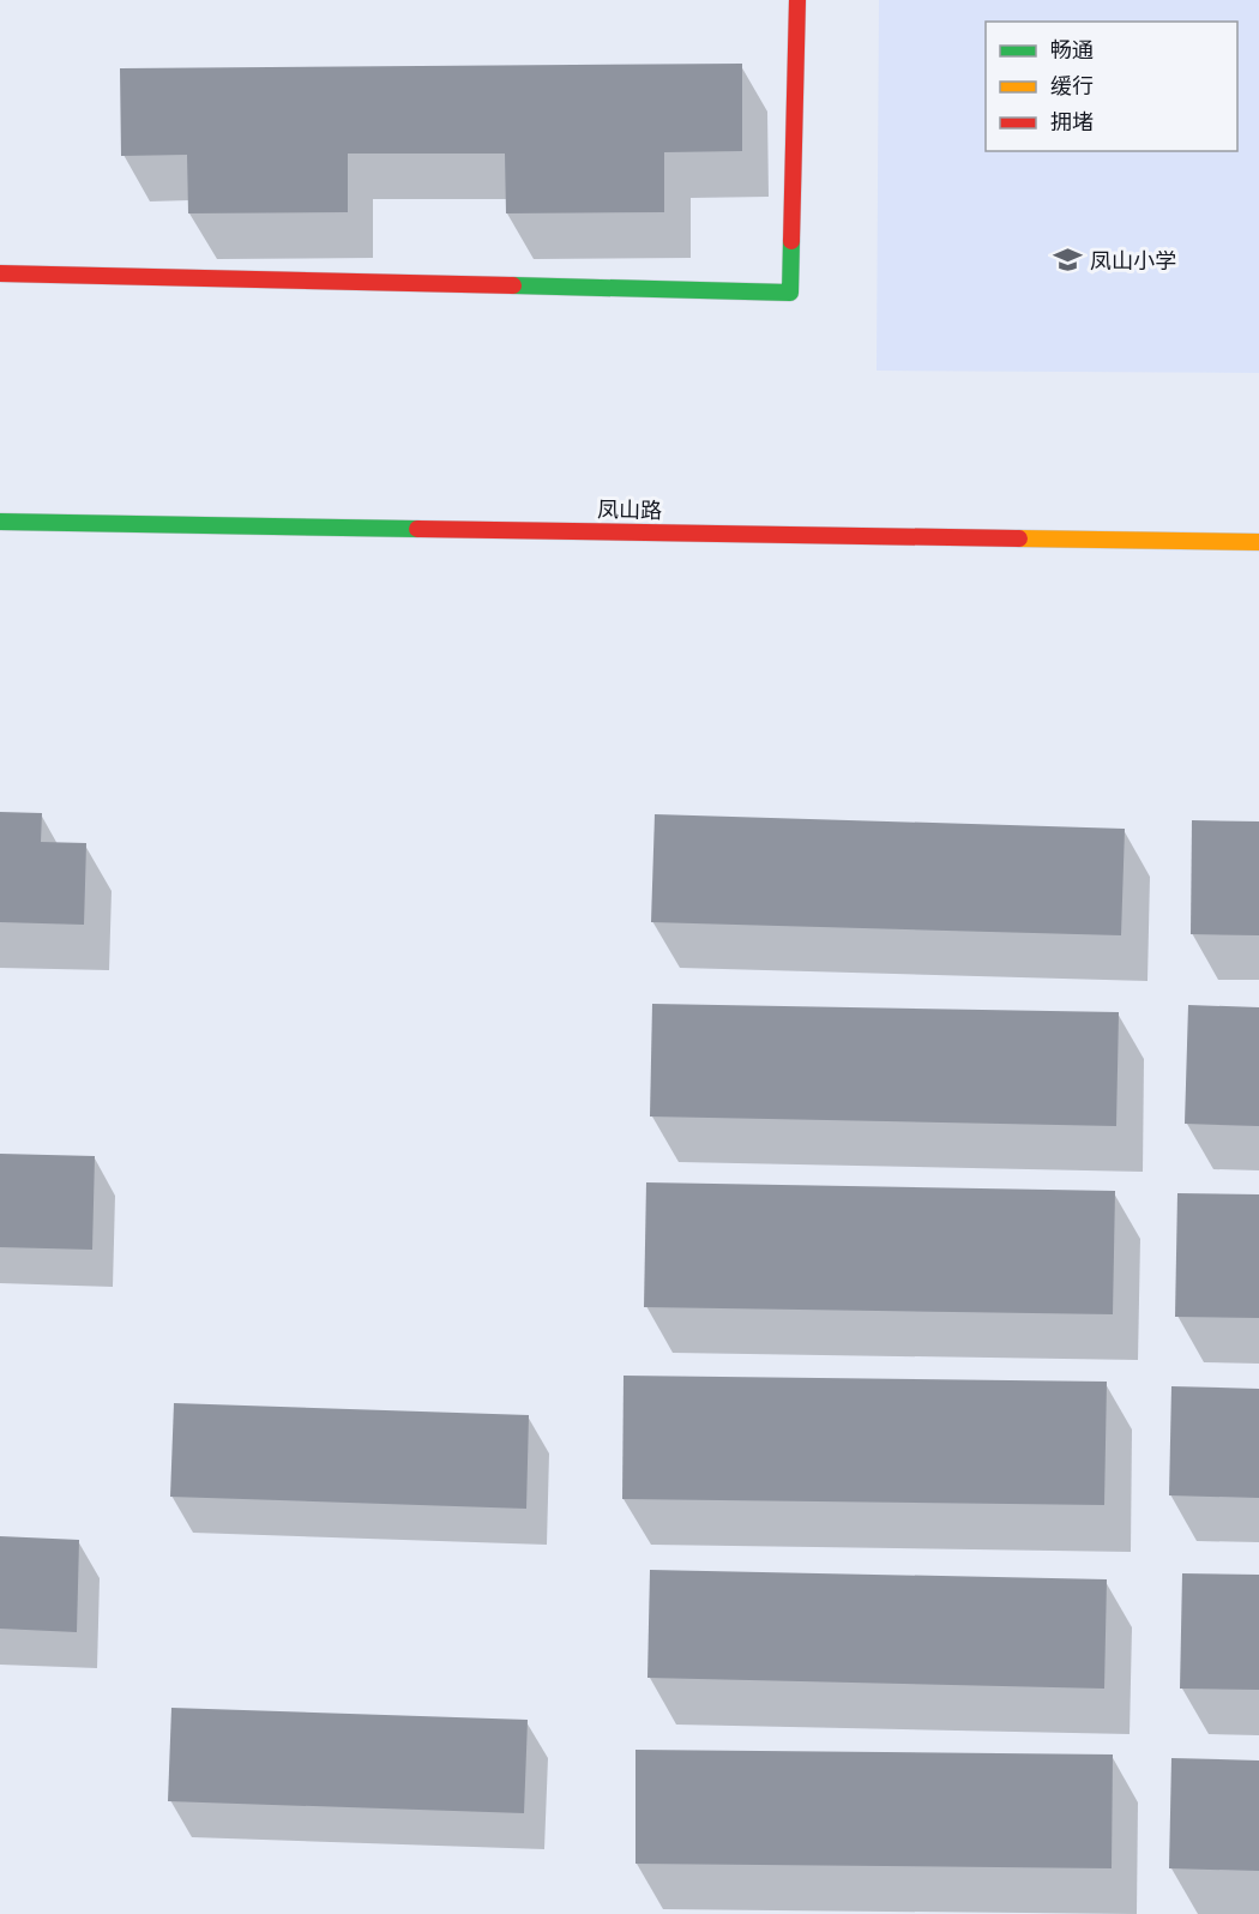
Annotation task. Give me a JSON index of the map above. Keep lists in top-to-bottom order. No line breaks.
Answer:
{"streets":{"street":["凤山路"]},"places":{"school or university":["凤山小学"]},"legend":["畅通","缓行","拥堵"]}
